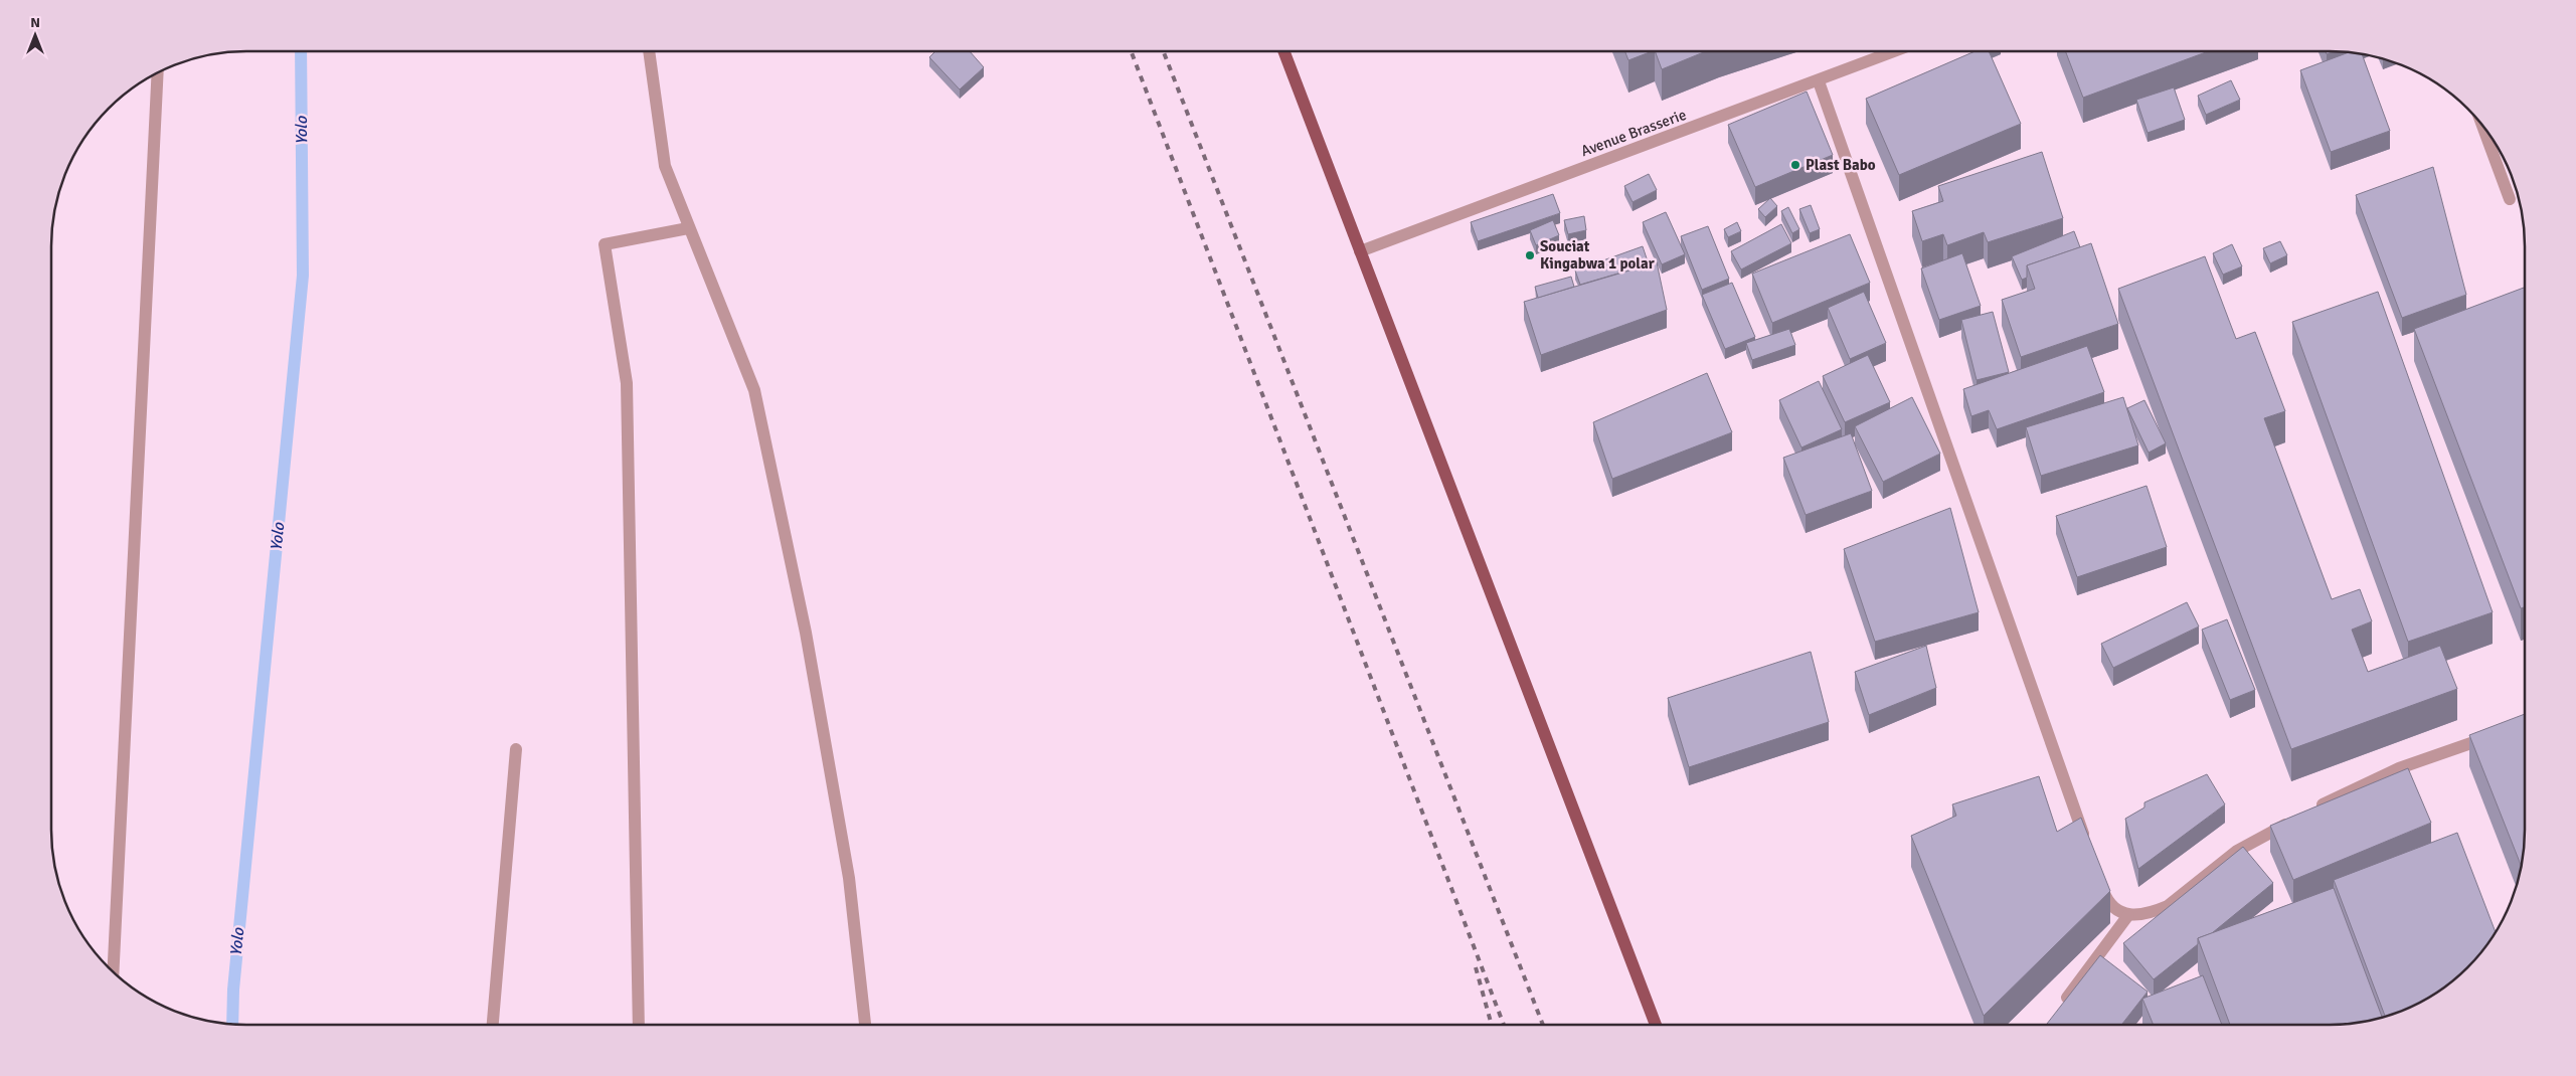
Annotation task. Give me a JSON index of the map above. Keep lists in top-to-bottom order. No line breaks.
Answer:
{"streets":{"street":["Avenue Brasserie"]},"water":["Yolo"],"places":["Plast Babo","Souciat Kingabwa 1 polar"],"north":"top"}
